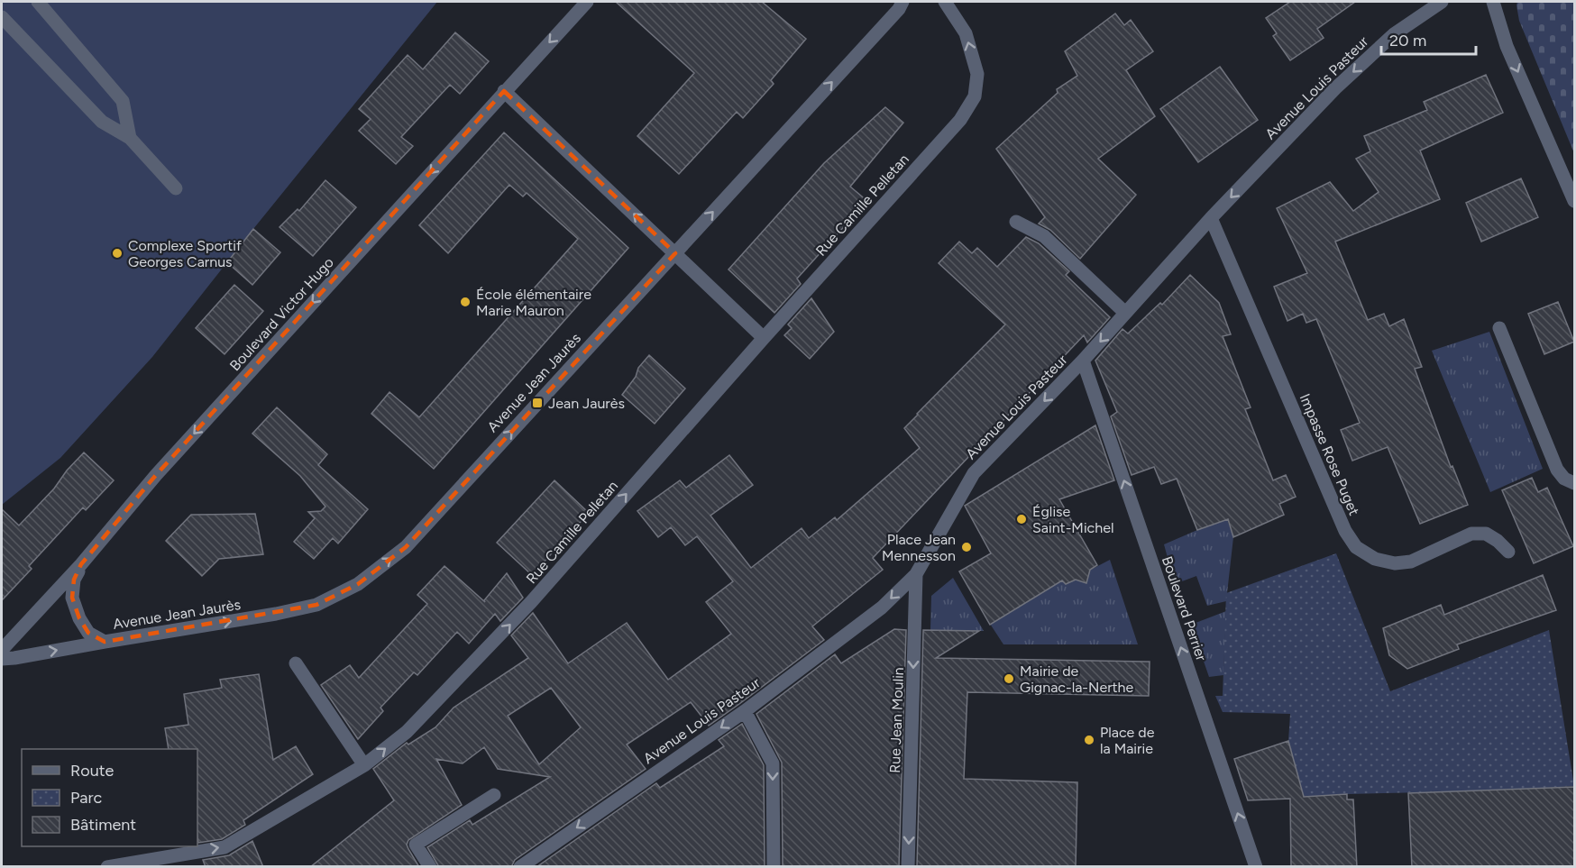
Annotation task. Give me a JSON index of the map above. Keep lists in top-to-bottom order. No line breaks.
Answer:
{"streets":{"street":["Avenue Louis Pasteur","Rue Camille Pelletan","Boulevard Victor Hugo","Avenue Jean Jaurès","Impasse Rose Puget","Boulevard Perrier","Rue Jean Moulin"]},"crossings":[["Avenue Louis Pasteur","Impasse Rose Puget"],["Avenue Louis Pasteur","Boulevard Perrier"],["Avenue Louis Pasteur","Rue Jean Moulin"],["Boulevard Victor Hugo","Avenue Jean Jaurès"]],"one_way":["Avenue Louis Pasteur","Rue Camille Pelletan","Boulevard Victor Hugo","Avenue Jean Jaurès","Boulevard Perrier","Rue Jean Moulin"],"places":{"other":["Complexe Sportif Georges Carnus","École élémentaire Marie Mauron","Église Saint-Michel","Place Jean Mennesson","Mairie de Gignac-la-Nerthe","Place de la Mairie"],"transit":["Jean Jaurès"]},"legend":["Route","Parc","Bâtiment"],"scale_bar":"20 m"}
